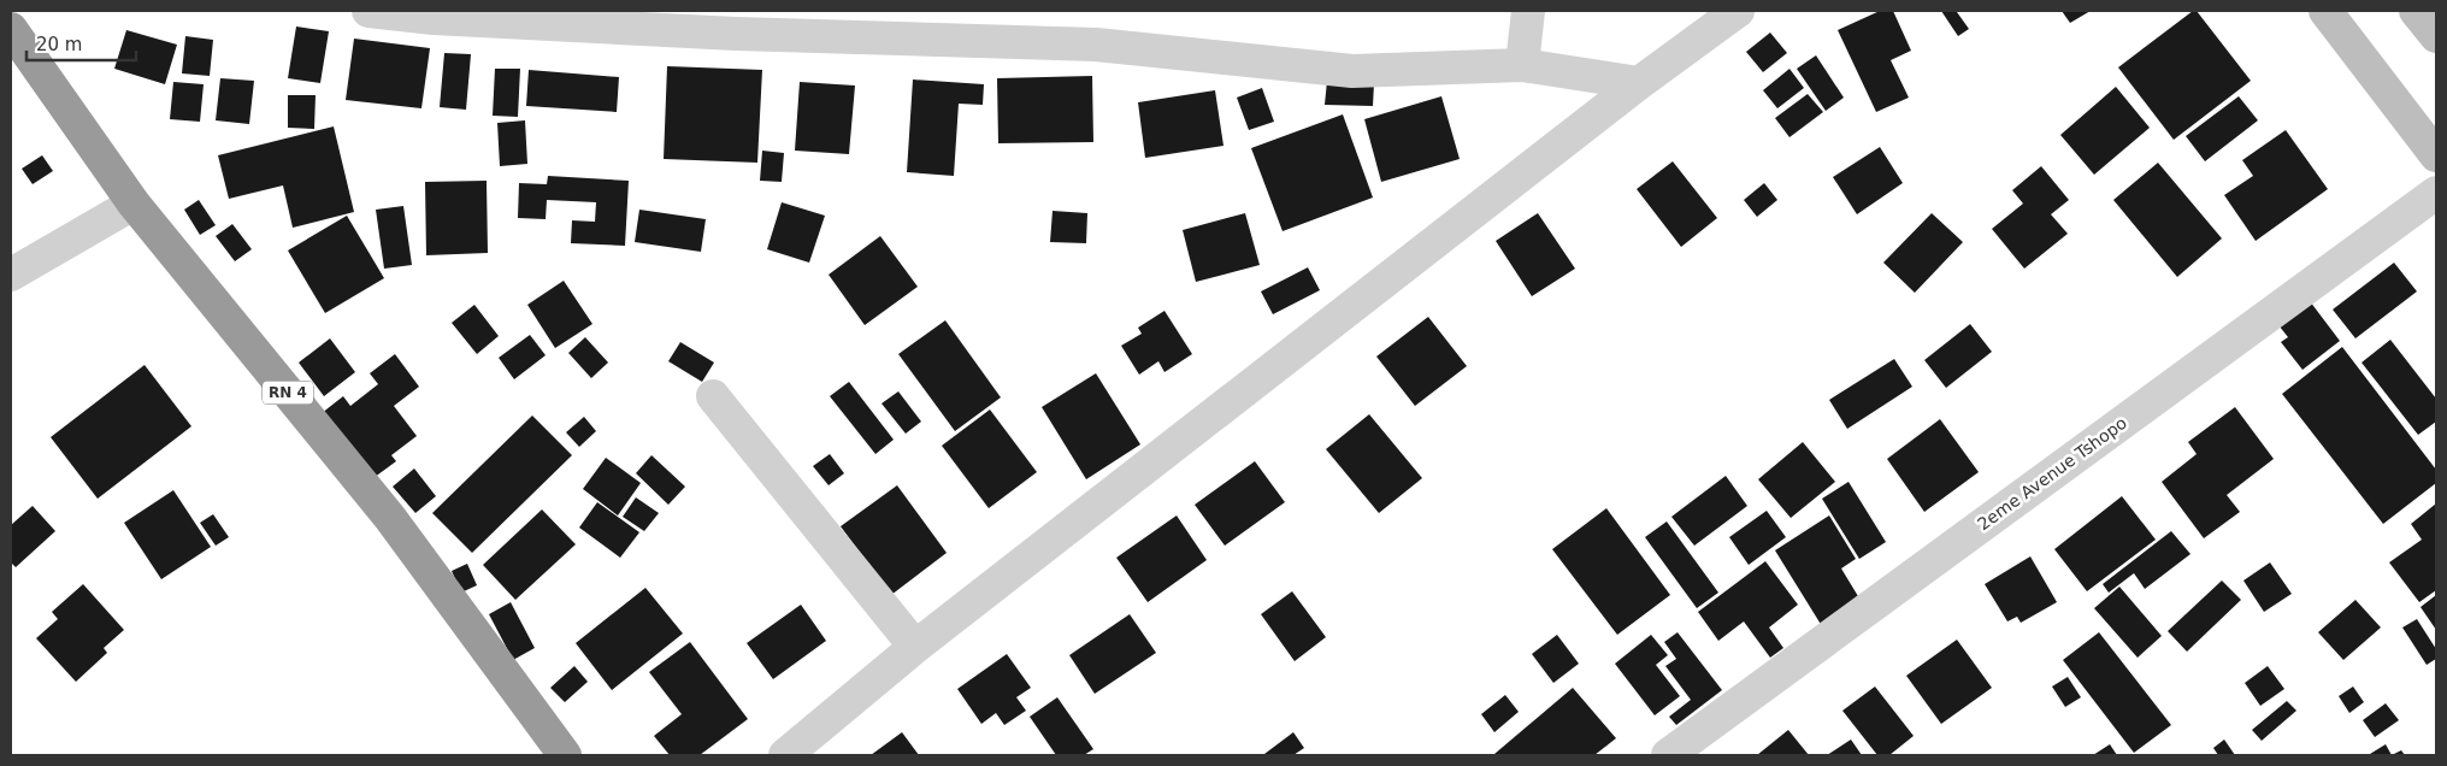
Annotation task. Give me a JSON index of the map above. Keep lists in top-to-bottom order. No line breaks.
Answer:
{"streets":{"highway":["RN 4"],"street":["2eme Avenue Tshopo"]},"scale_bar":"20 m"}
